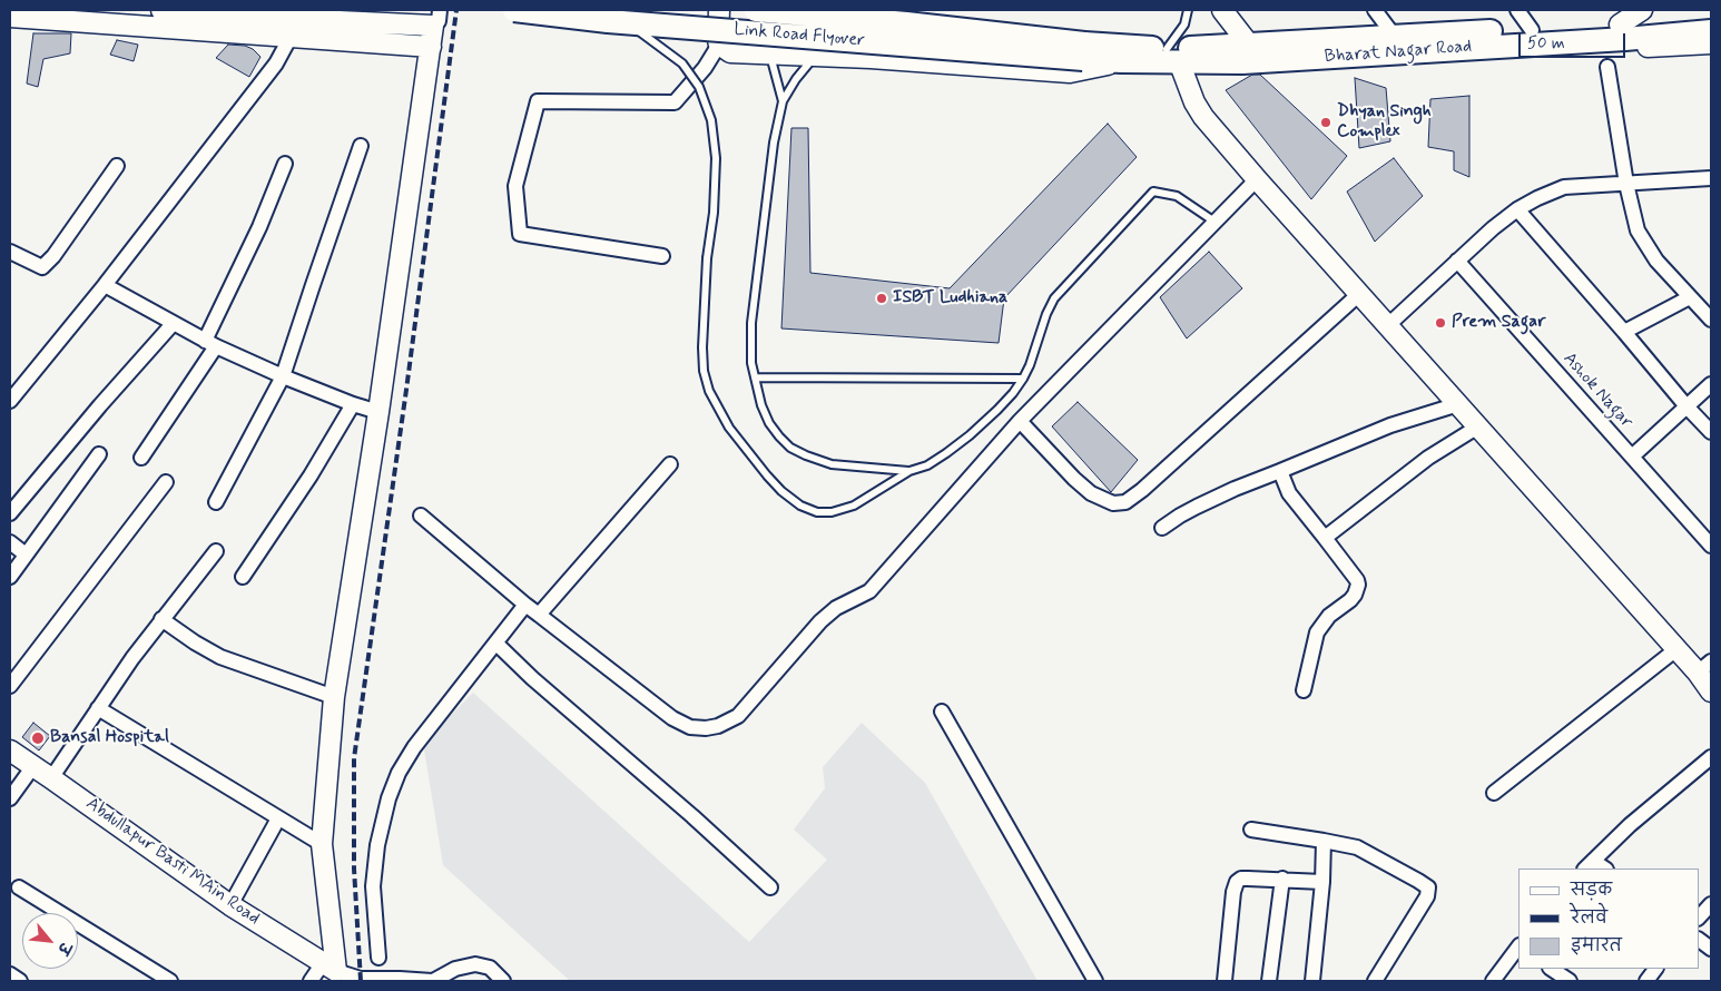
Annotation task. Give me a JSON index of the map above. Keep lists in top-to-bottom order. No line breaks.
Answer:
{"streets":{"main road":["Link Road Flyover","Bharat Nagar Road"],"street":["Ashok Nagar","Abdullapur Basti MAin Road"]},"crossings":[["Link Road Flyover","Bharat Nagar Road"]],"places":["Dhyan Singh Complex","ISBT Ludhiana","Prem Sagar","Bansal Hospital"],"legend":["सड़क","रेलवे","इमारत"],"scale_bar":"50 m","north":"bottom right"}
